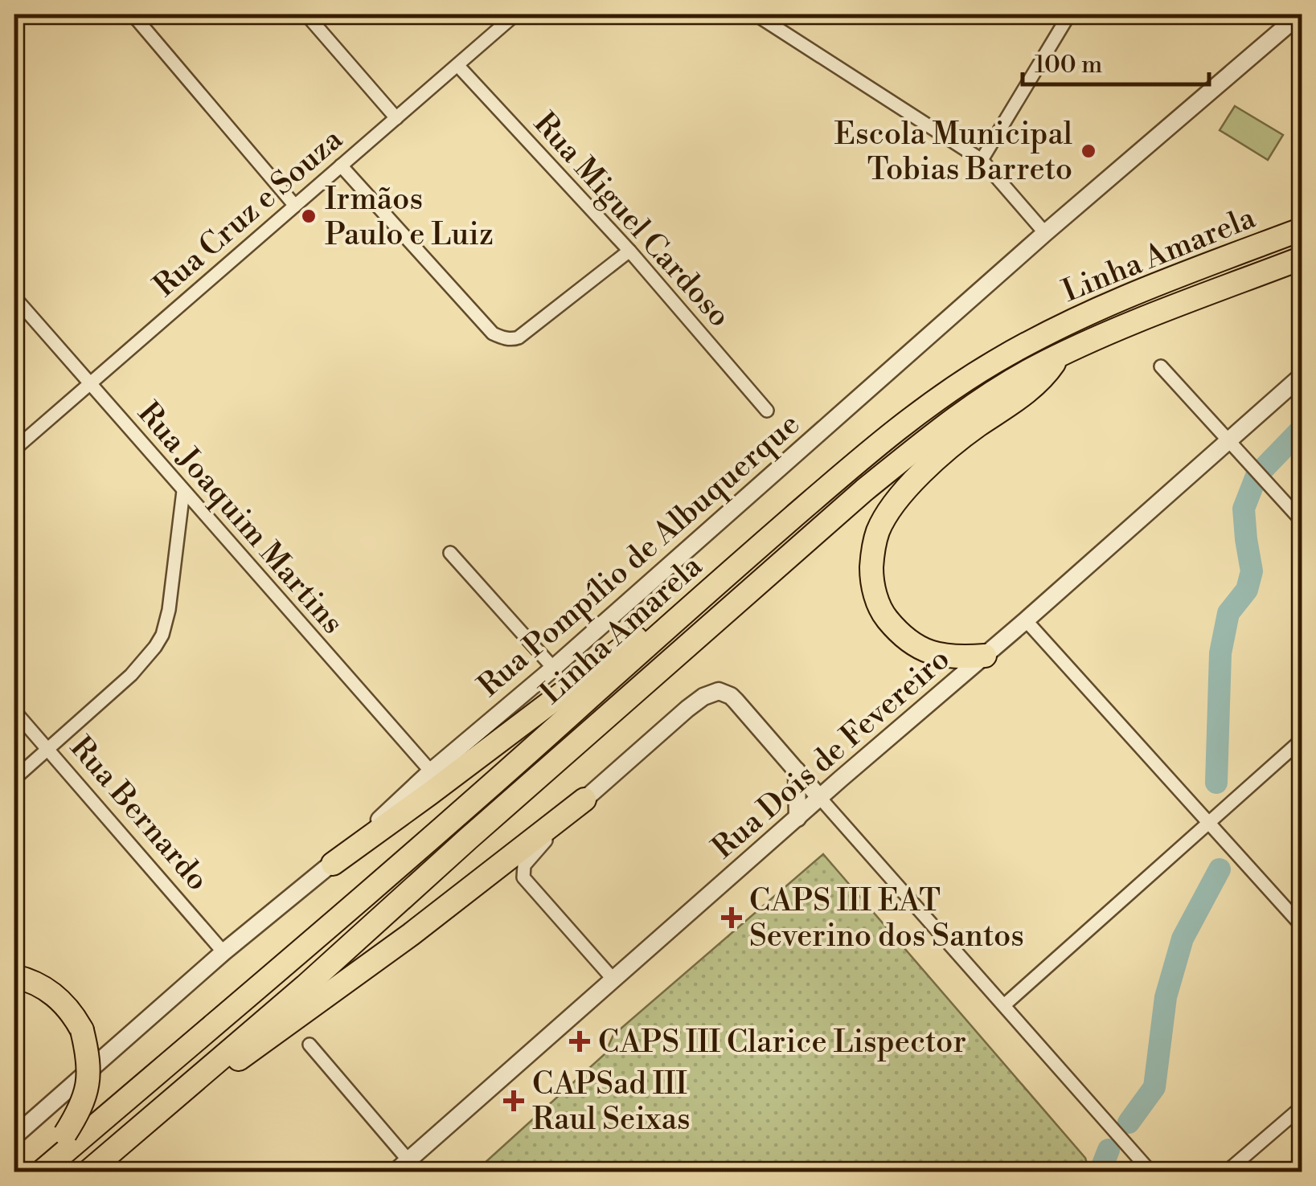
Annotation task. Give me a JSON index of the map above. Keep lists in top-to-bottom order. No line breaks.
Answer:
{"streets":{"highway":["Linha Amarela"],"street":["Rua Cruz e Souza","Rua Miguel Cardoso","Rua Joaquim Martins","Rua Pompílio de Albuquerque","Rua Dois de Fevereiro","Rua Bernardo"]},"crossings":[["Rua Cruz e Souza","Rua Miguel Cardoso"],["Rua Cruz e Souza","Rua Joaquim Martins"],["Rua Joaquim Martins","Rua Pompílio de Albuquerque"],["Rua Pompílio de Albuquerque","Rua Bernardo"]],"places":{"other":["Escola Municipal Tobias Barreto","Irmãos Paulo e Luiz"],"health":["CAPS III EAT Severino dos Santos","CAPS III Clarice Lispector","CAPSad III Raul Seixas"]},"scale_bar":"100 m"}
